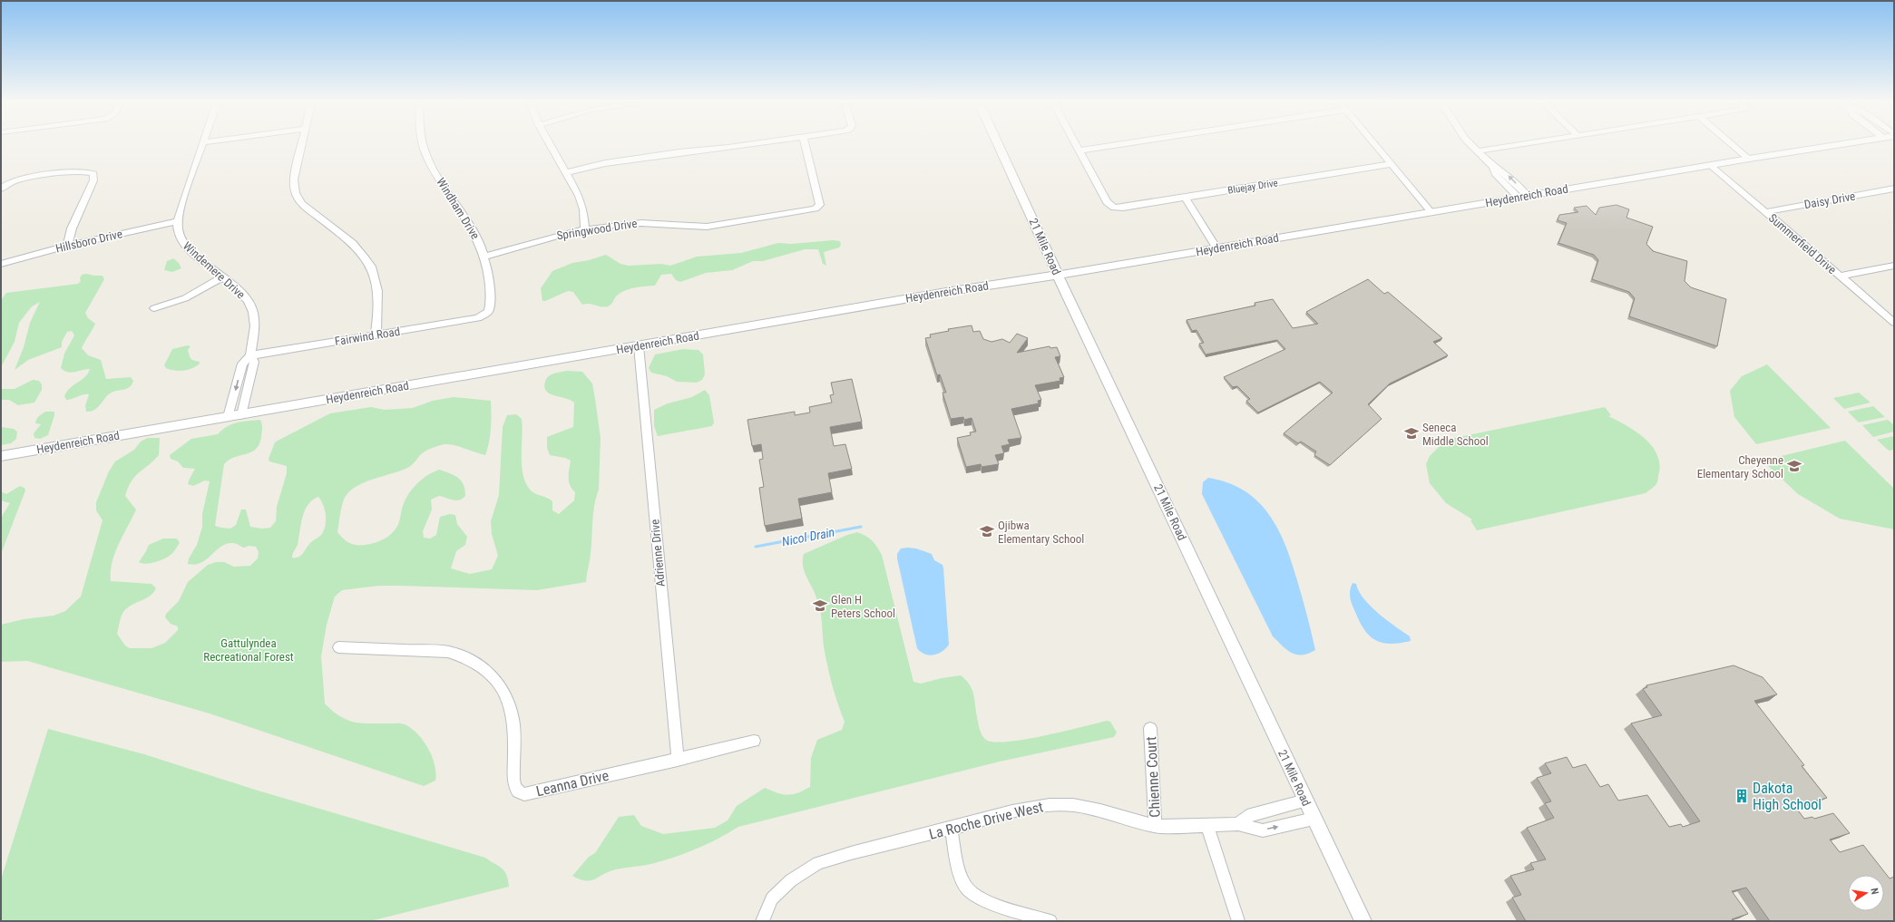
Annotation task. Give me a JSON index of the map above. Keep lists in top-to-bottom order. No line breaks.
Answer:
{"streets":{"street":["Bluejay Drive","Heydenreich Road","Daisy Drive","Windham Drive","Springwood Drive","Hillsboro Drive","Summerfield Drive","21 Mile Road","Windemere Drive","Fairwind Road","Adrienne Drive","Chienne Court","Leanna Drive","La Roche Drive West"]},"crossings":[["Heydenreich Road","Summerfield Drive"],["Heydenreich Road","21 Mile Road"],["Heydenreich Road","Windemere Drive"],["Heydenreich Road","Adrienne Drive"],["Daisy Drive","Summerfield Drive"],["Windham Drive","Springwood Drive"],["Windham Drive","Fairwind Road"],["Hillsboro Drive","Windemere Drive"],["21 Mile Road","La Roche Drive West"],["Windemere Drive","Fairwind Road"],["Adrienne Drive","Leanna Drive"],["Chienne Court","La Roche Drive West"]],"water":["Nicol Drain"],"parks":["Gattulyndea Recreational Forest"],"places":{"school or university":["Seneca Middle School","Cheyenne Elementary School","Ojibwa Elementary School","Glen H Peters School"],"building":["Dakota High School"]},"north":"right"}
